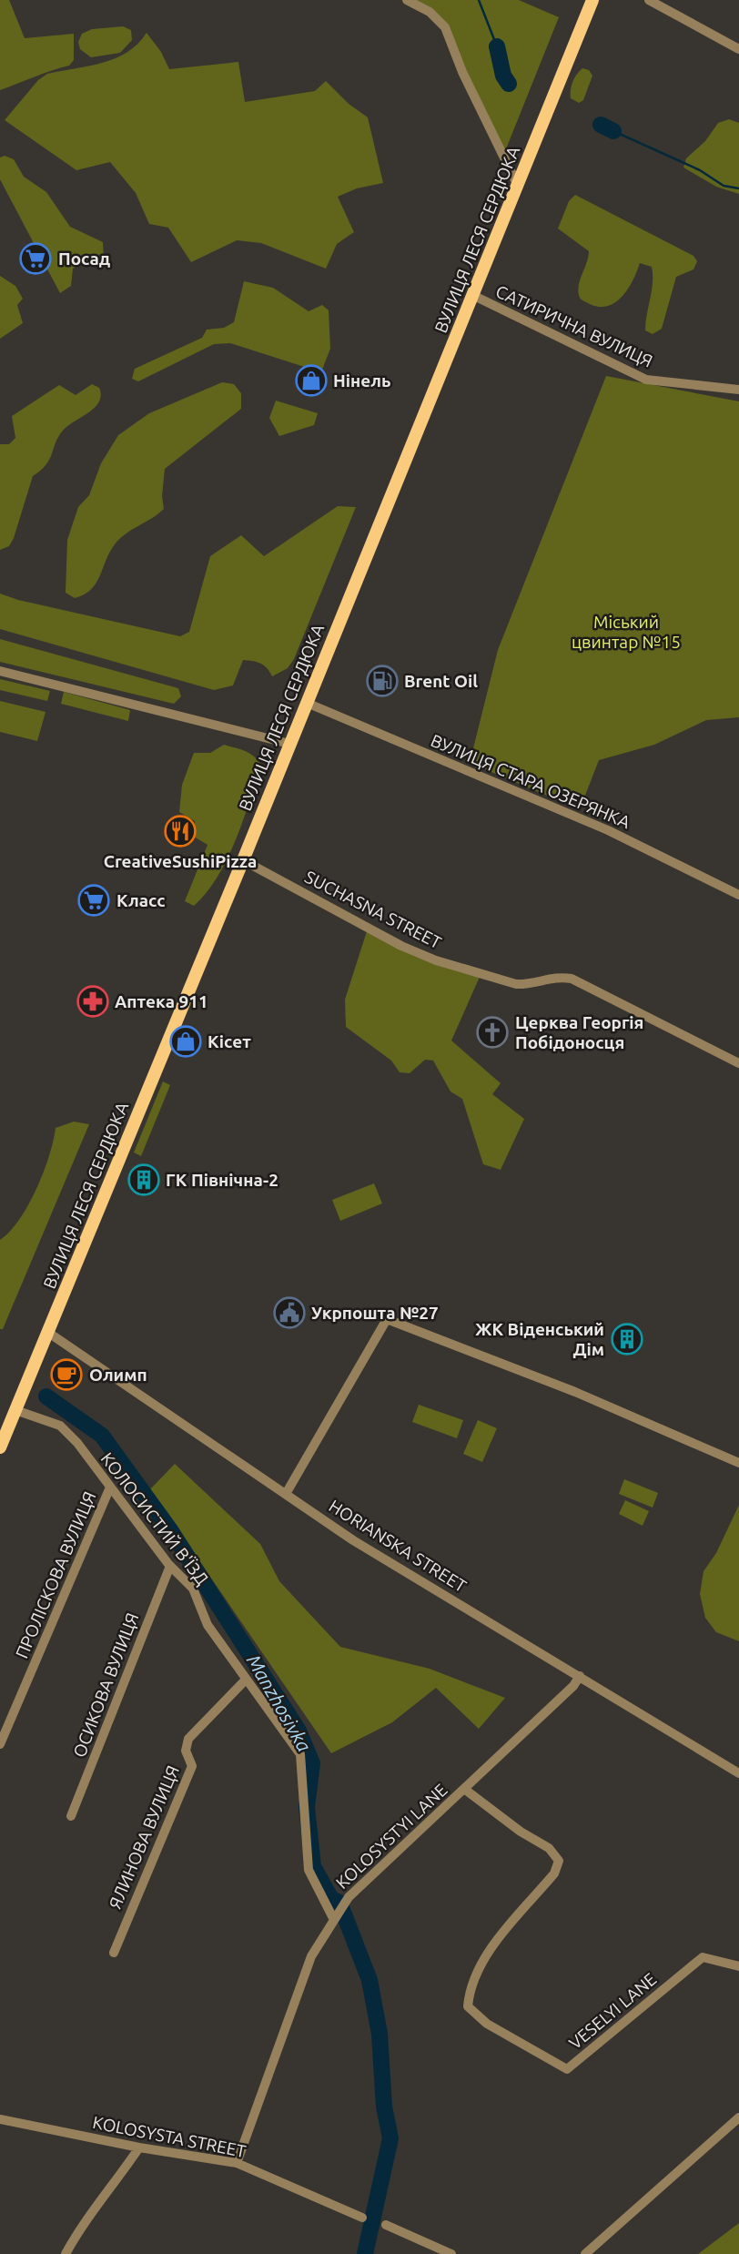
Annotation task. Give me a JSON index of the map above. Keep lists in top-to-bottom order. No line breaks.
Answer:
{"streets":{"main road":["ВУЛИЦЯ ЛЕСЯ СЕРДЮКА"],"street":["САТИРИЧНА ВУЛИЦЯ","ВУЛИЦЯ СТАРА ОЗЕРЯНКА","SUCHASNA STREET","КОЛОСИСТИЙ В'ЇЗД","HORIANSKA STREET","ПРОЛІСКОВА ВУЛИЦЯ","ОСИКОВА ВУЛИЦЯ","KOLOSYSTYI LANE","ЯЛИНОВА ВУЛИЦЯ","VESELYI LANE","KOLOSYSTA STREET"]},"crossings":[["ВУЛИЦЯ ЛЕСЯ СЕРДЮКА","САТИРИЧНА ВУЛИЦЯ"],["ВУЛИЦЯ ЛЕСЯ СЕРДЮКА","ВУЛИЦЯ СТАРА ОЗЕРЯНКА"],["ВУЛИЦЯ ЛЕСЯ СЕРДЮКА","SUCHASNA STREET"],["ВУЛИЦЯ ЛЕСЯ СЕРДЮКА","КОЛОСИСТИЙ В'ЇЗД"],["ВУЛИЦЯ ЛЕСЯ СЕРДЮКА","HORIANSKA STREET"],["КОЛОСИСТИЙ В'ЇЗД","ПРОЛІСКОВА ВУЛИЦЯ"],["КОЛОСИСТИЙ В'ЇЗД","ОСИКОВА ВУЛИЦЯ"],["КОЛОСИСТИЙ В'ЇЗД","KOLOSYSTYI LANE"],["КОЛОСИСТИЙ В'ЇЗД","ЯЛИНОВА ВУЛИЦЯ"],["HORIANSKA STREET","KOLOSYSTYI LANE"],["KOLOSYSTYI LANE","VESELYI LANE"],["KOLOSYSTYI LANE","KOLOSYSTA STREET"]],"water":["Manzhosivka"],"parks":["Міський цвинтар №15"],"places":{"supermarket":["Посад","Класс"],"shop":["Нінель","Кісет"],"fuel station":["Brent Oil"],"restaurant":["CreativeSushiPizza"],"pharmacy":["Аптека 911"],"church":["Церква Георгія Побідоносця"],"building":["ГК Північна-2","ЖК Віденський Дім"],"public building":["Укрпошта №27"],"cafe":["Олимп"]}}
